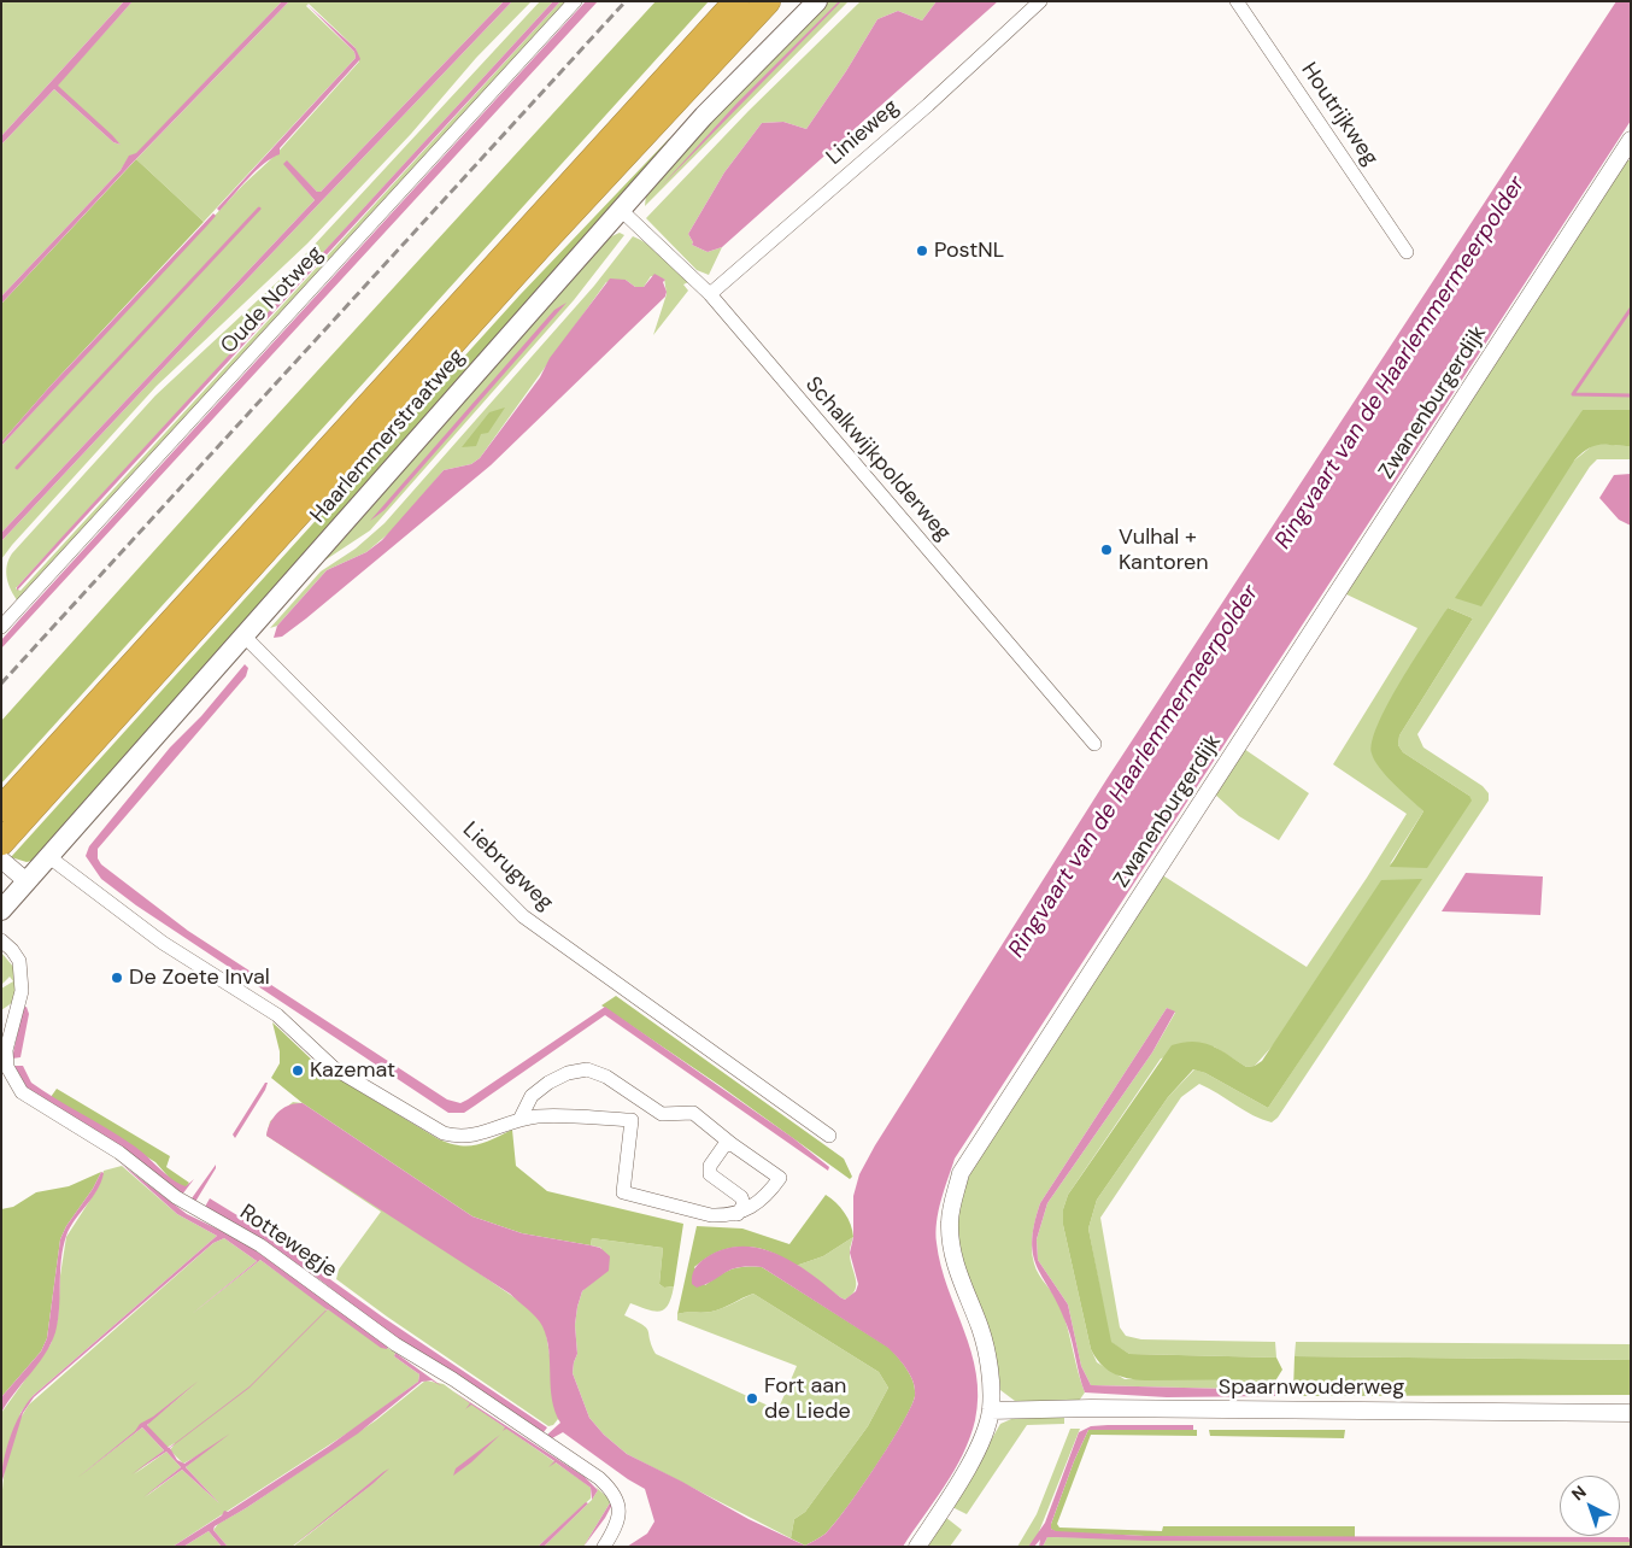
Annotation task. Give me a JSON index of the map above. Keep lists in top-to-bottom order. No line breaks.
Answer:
{"streets":{"main road":["Haarlemmerstraatweg"],"street":["Houtrijkweg","Linieweg","Oude Notweg","Zwanenburgerdijk","Schalkwijkpolderweg","Liebrugweg","Rottewegje","Spaarnwouderweg"]},"crossings":[["Linieweg","Schalkwijkpolderweg"],["Zwanenburgerdijk","Spaarnwouderweg"],["Haarlemmerstraatweg","Schalkwijkpolderweg"],["Haarlemmerstraatweg","Liebrugweg"]],"water":["Ringvaart van de Haarlemmermeerpolder"],"places":["PostNL","Vulhal + Kantoren","De Zoete Inval","Kazemat","Fort aan de Liede"],"north":"top left"}
